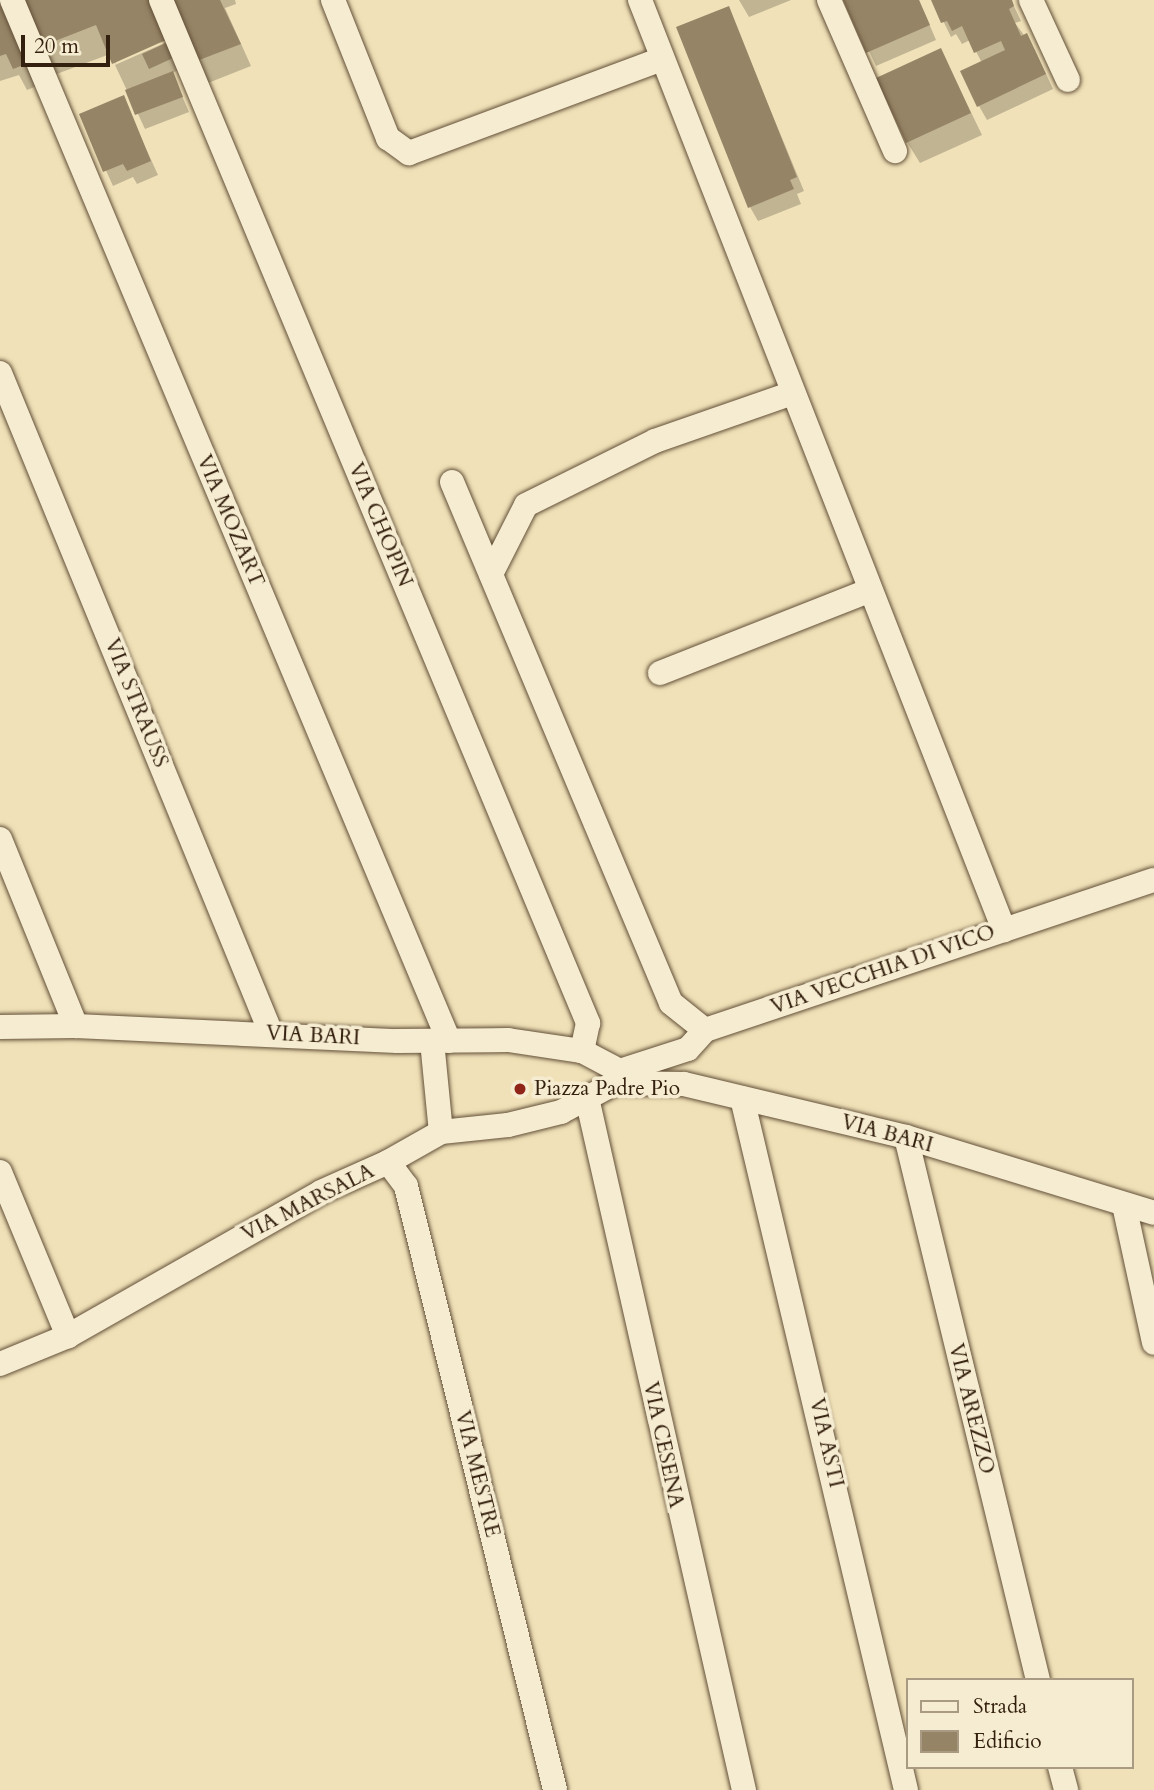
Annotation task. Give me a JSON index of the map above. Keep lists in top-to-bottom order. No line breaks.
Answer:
{"streets":{"street":["VIA MOZART","VIA CHOPIN","VIA STRAUSS","VIA VECCHIA DI VICO","VIA BARI","VIA MARSALA","VIA AREZZO","VIA ASTI","VIA CESENA","VIA MESTRE"]},"crossings":[["VIA MOZART","VIA BARI"],["VIA MOZART","VIA MARSALA"],["VIA CHOPIN","VIA BARI"],["VIA STRAUSS","VIA BARI"],["VIA VECCHIA DI VICO","VIA BARI"],["VIA VECCHIA DI VICO","VIA MARSALA"],["VIA BARI","VIA MARSALA"],["VIA BARI","VIA AREZZO"],["VIA BARI","VIA ASTI"],["VIA MARSALA","VIA CESENA"],["VIA MARSALA","VIA MESTRE"]],"places":["Piazza Padre Pio"],"legend":["Strada","Edificio"],"scale_bar":"20 m"}
